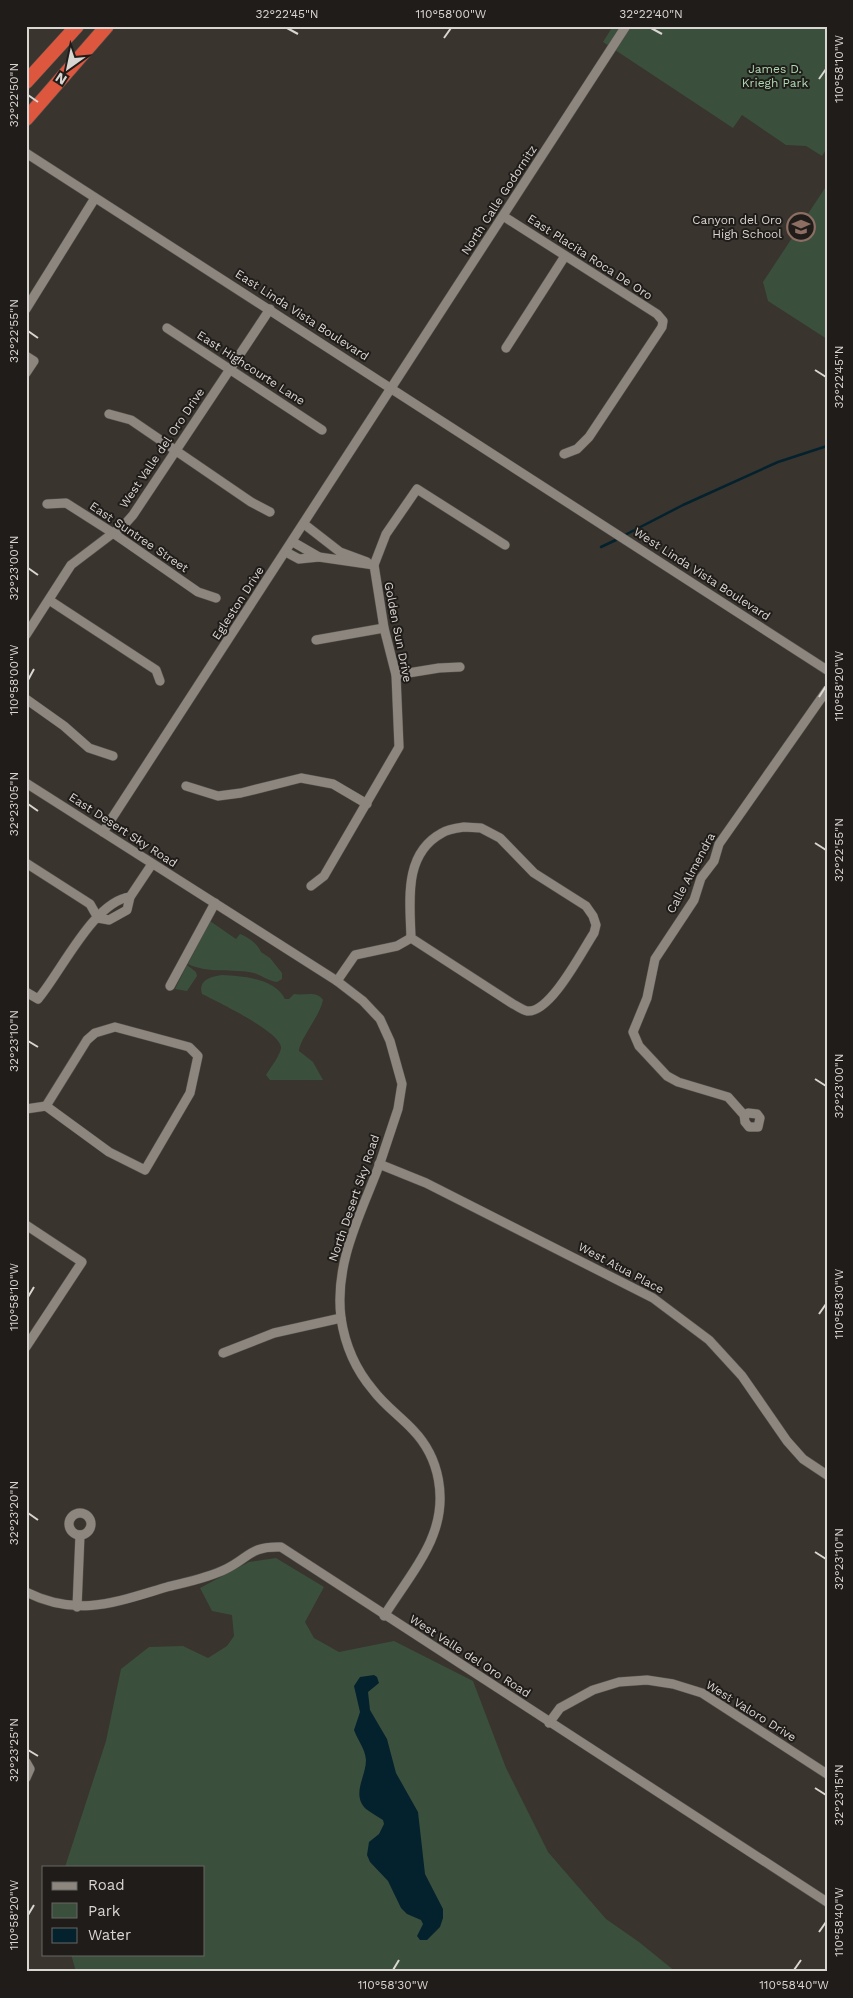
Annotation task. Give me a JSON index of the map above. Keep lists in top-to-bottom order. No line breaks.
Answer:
{"streets":{"street":["North Calle Godornitz","East Placita Roca De Oro","East Linda Vista Boulevard","East Highcourte Lane","West Valle del Oro Drive","East Suntree Street","West Linda Vista Boulevard","Egleston Drive","Golden Sun Drive","East Desert Sky Road","Calle Almendra","North Desert Sky Road","West Atua Place","West Valle del Oro Road","West Valoro Drive"]},"crossings":[["North Calle Godornitz","East Placita Roca De Oro"],["North Calle Godornitz","East Linda Vista Boulevard"],["North Calle Godornitz","Egleston Drive"],["East Linda Vista Boulevard","West Valle del Oro Drive"],["East Linda Vista Boulevard","West Linda Vista Boulevard"],["East Linda Vista Boulevard","Egleston Drive"],["East Highcourte Lane","West Valle del Oro Drive"],["West Valle del Oro Drive","East Suntree Street"],["Egleston Drive","East Desert Sky Road"],["East Desert Sky Road","North Desert Sky Road"],["North Desert Sky Road","West Atua Place"],["North Desert Sky Road","West Valle del Oro Road"],["West Valle del Oro Road","West Valoro Drive"]],"parks":["James D. Kriegh Park"],"places":{"school or university":["Canyon del Oro High School"]},"legend":["Road","Park","Water"],"north":"bottom left","coordinates":["32°22'45\"N","110°58'00\"W","32°22'40\"N","110°58'10\"W","32°22'50\"N","32°22'55\"N","32°23'00\"N","110°58'20\"W","32°23'05\"N","32°23'10\"N","110°58'30\"W","32°23'20\"N","32°23'25\"N","32°23'15\"N","110°58'40\"W"]}
